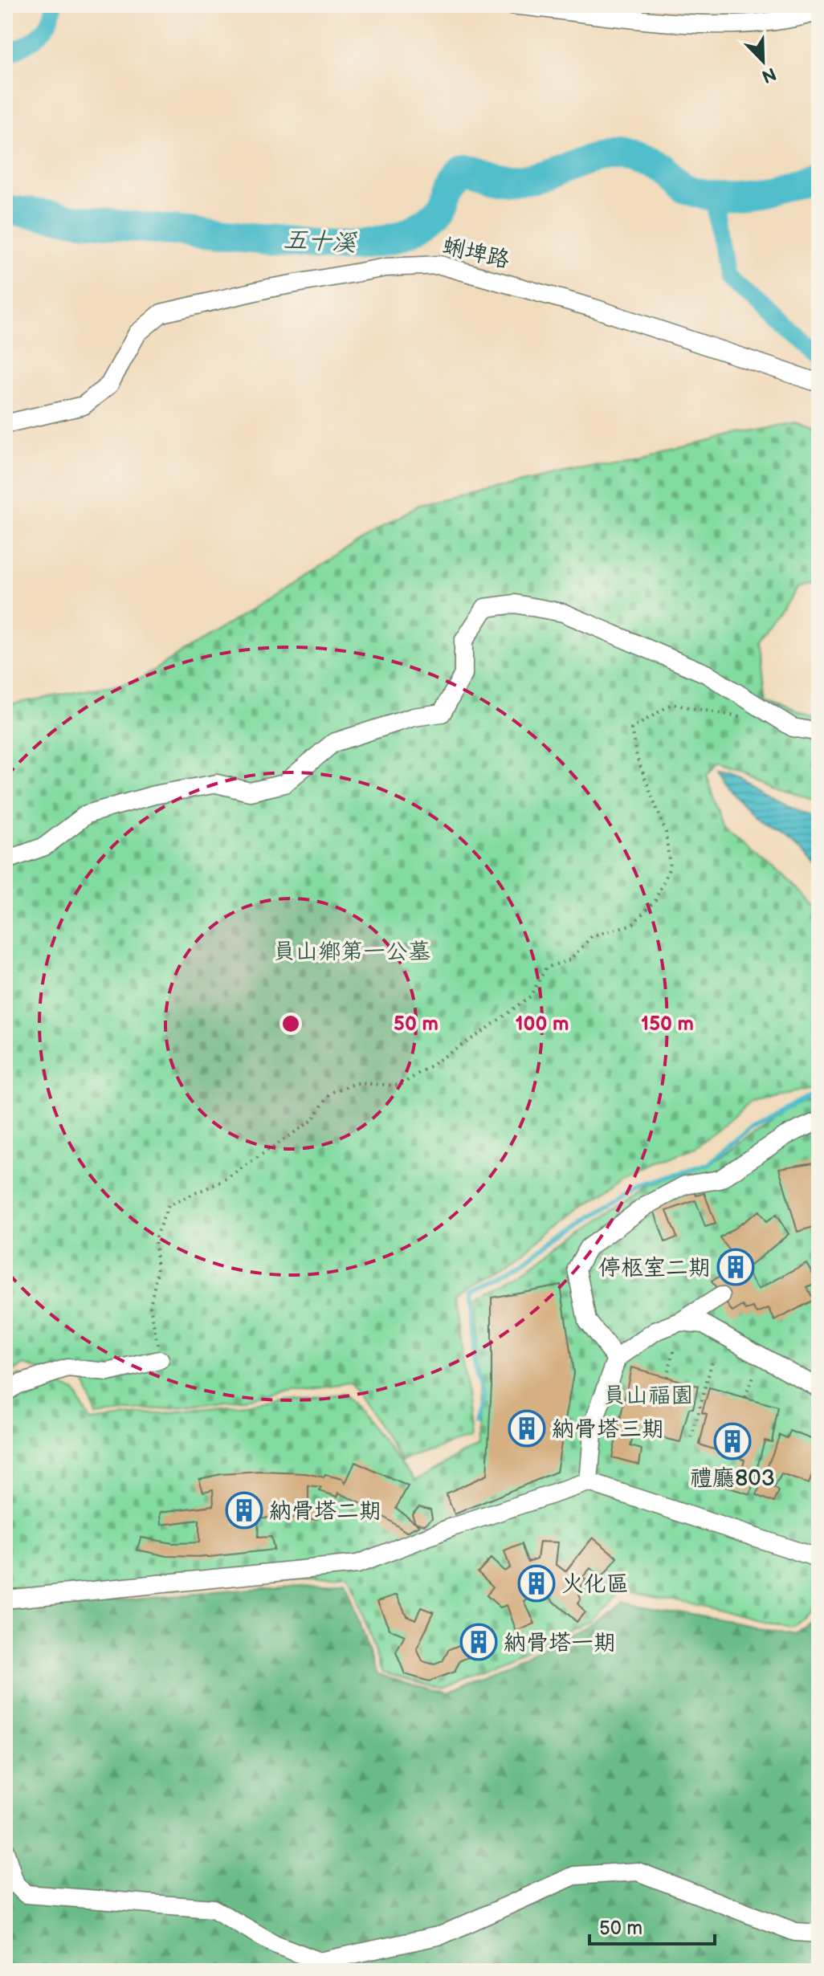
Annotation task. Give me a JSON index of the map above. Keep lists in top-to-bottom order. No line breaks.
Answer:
{"streets":{"street":["蜊埤路"]},"water":["五十溪"],"parks":["員山鄉第一公墓","員山福園"],"places":{"building":["停柩室二期","納骨塔三期","禮廳803","納骨塔二期","火化區","納骨塔一期"]},"scale_bar":"50 m","north":"bottom right","rings":["50 m","100 m","150 m"]}
